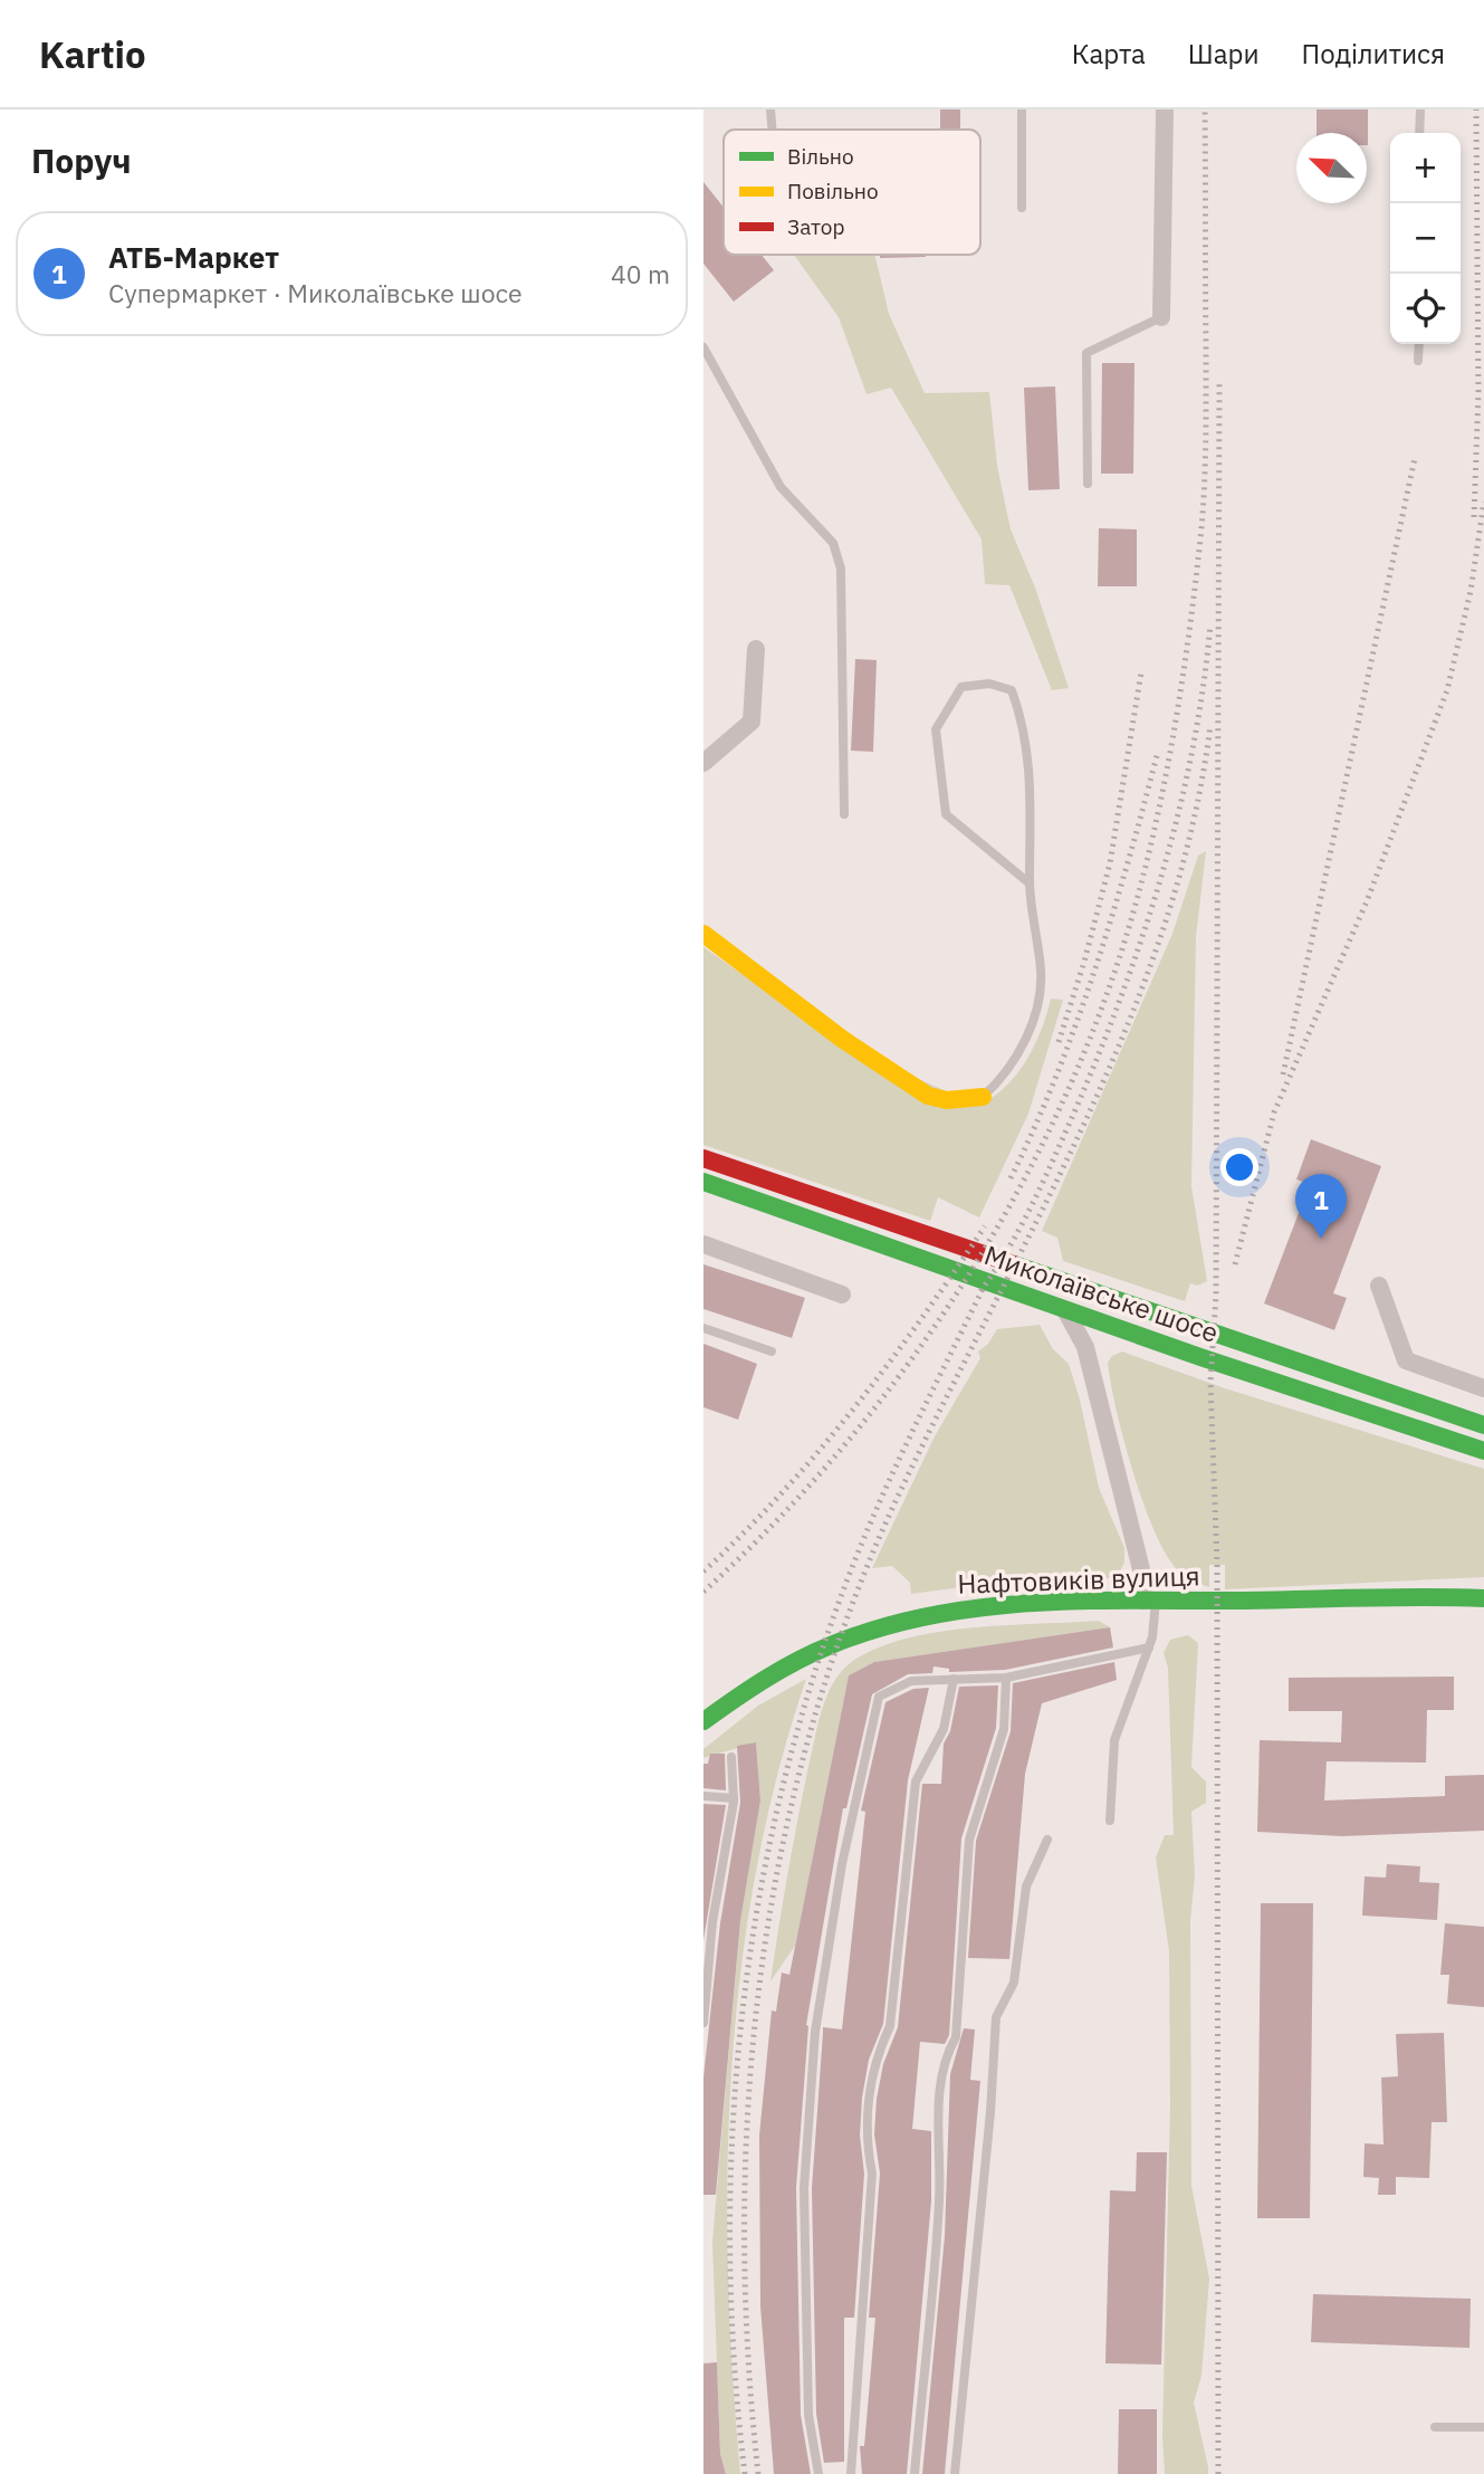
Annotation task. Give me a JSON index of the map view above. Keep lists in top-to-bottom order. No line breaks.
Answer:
{"streets":{"main road":["Миколаївське шосе","Нафтовиків вулиця"]},"legend":["Вільно","Повільно","Затор"],"north":"top left","page":{"header":"Kartio","nav":["Карта","Шари","Поділитися"],"heading":"Поруч","map_buttons":["+","−"],"list":[{"mark":"1","name":"АТБ-Маркет","note":"Супермаркет · Миколаївське шосе","value":"40 m"}],"pins":"1"}}
